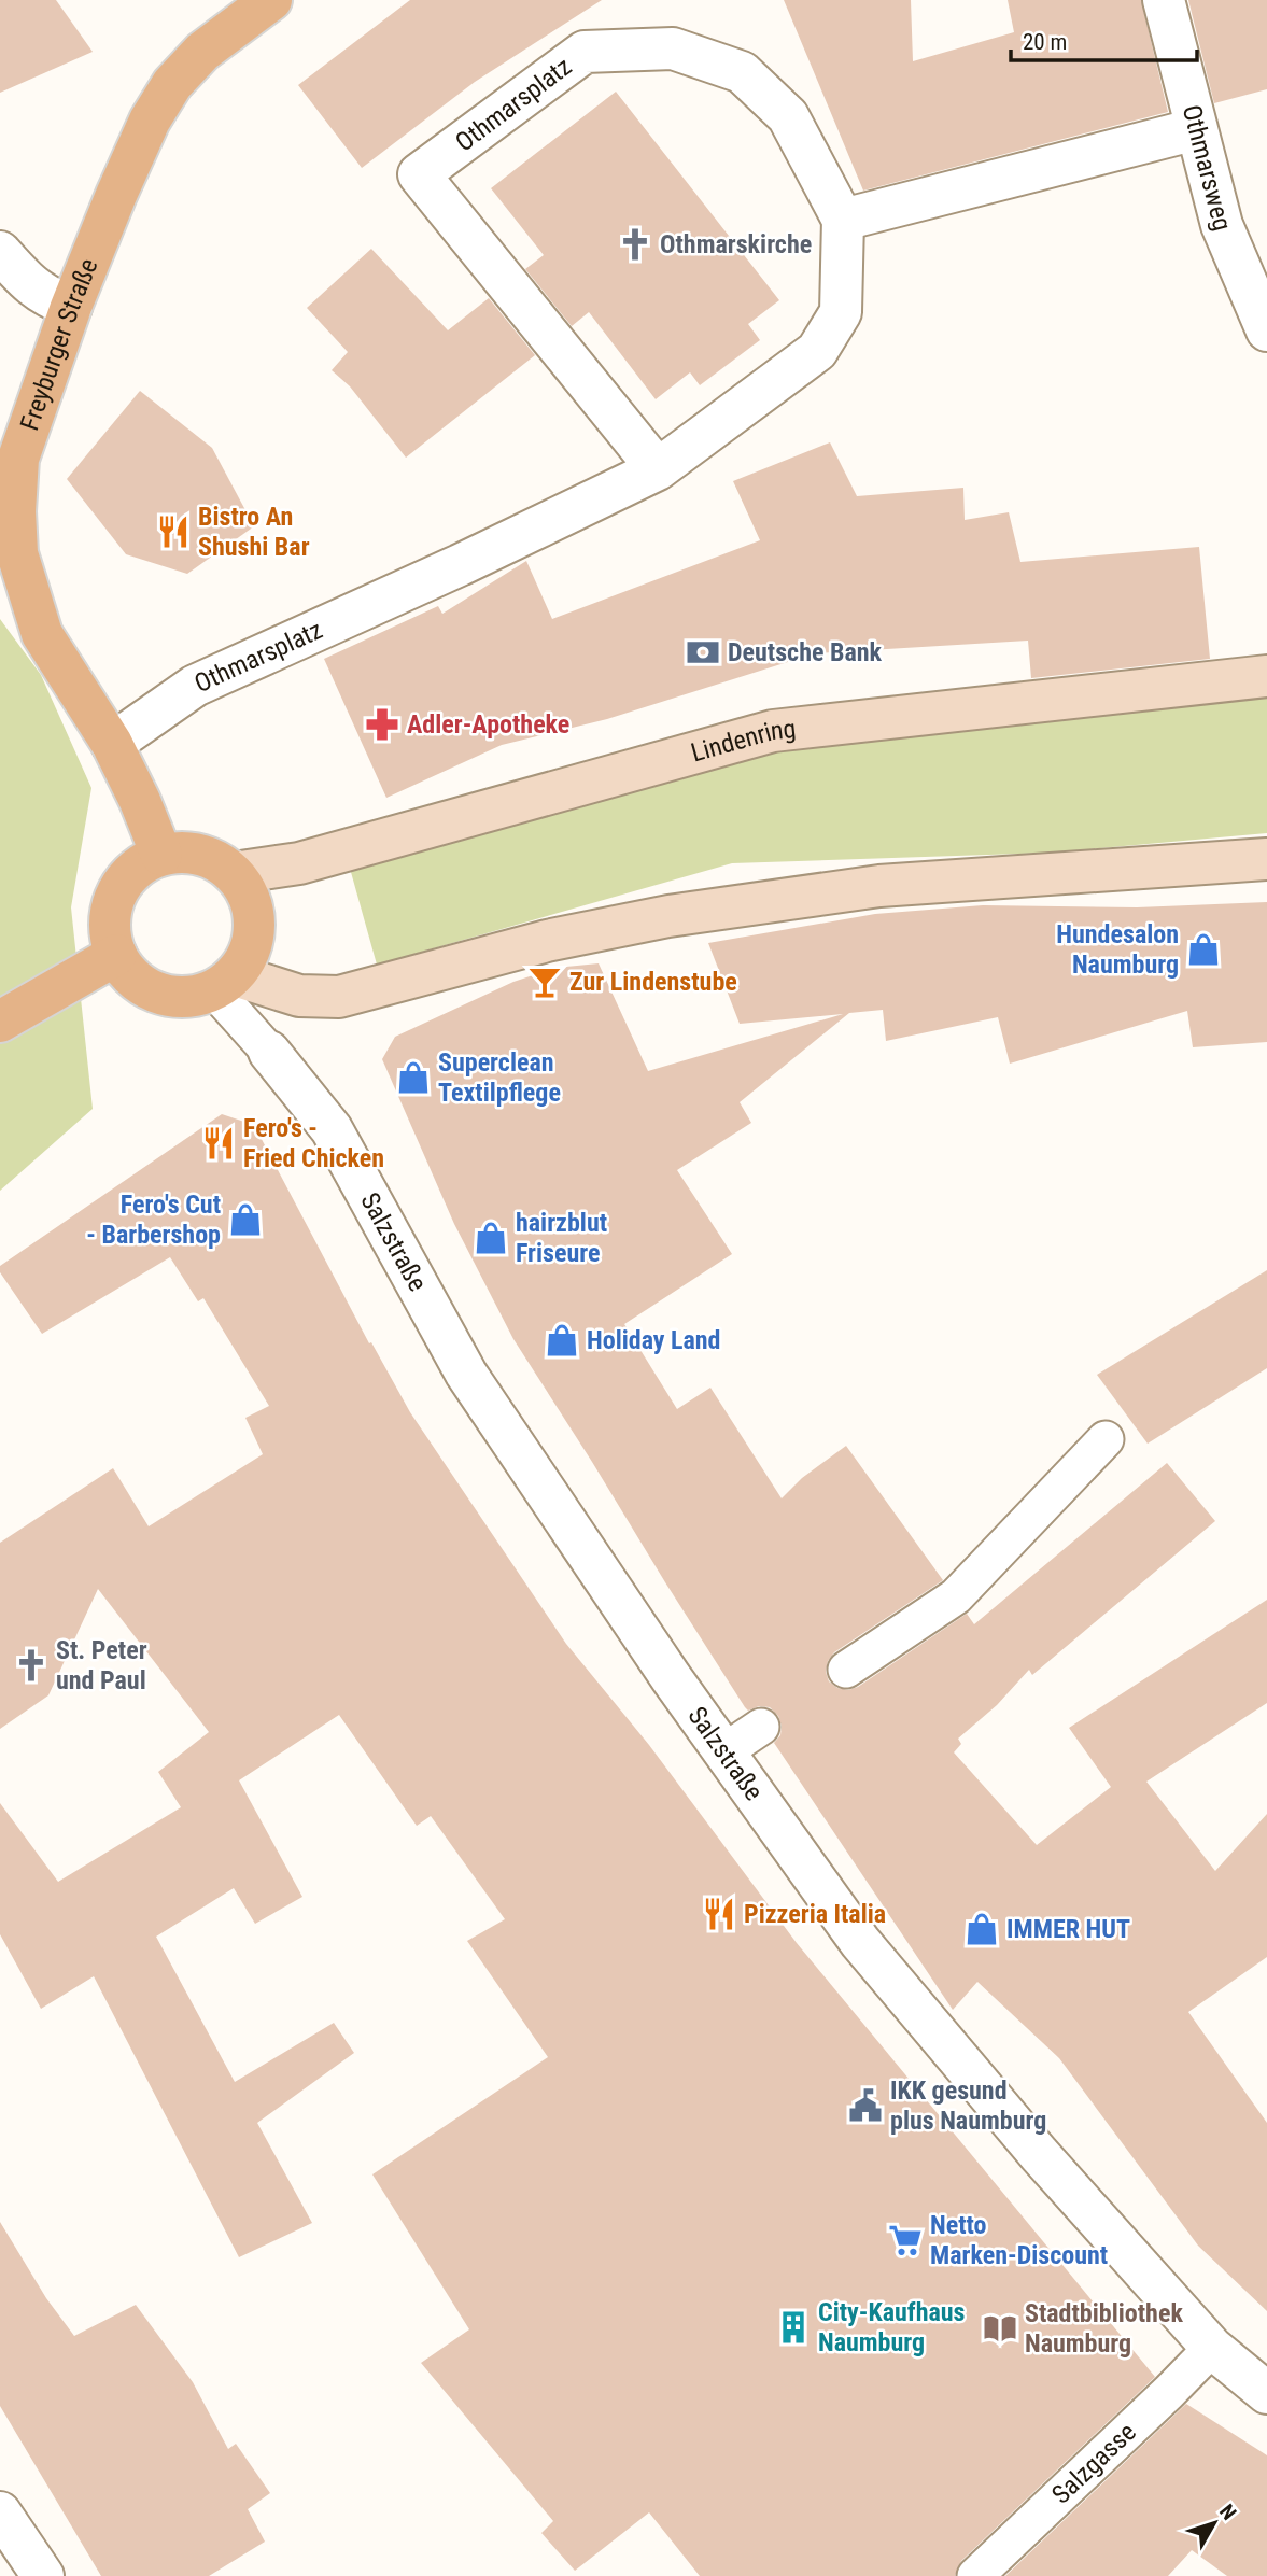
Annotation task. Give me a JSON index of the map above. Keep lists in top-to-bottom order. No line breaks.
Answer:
{"streets":{"main road":["Freyburger Straße","Lindenring"],"street":["Othmarsplatz","Othmarsweg","Salzstraße"],"lane":["Salzgasse"]},"crossings":[["Othmarsplatz","Freyburger Straße"],["Freyburger Straße","Lindenring"],["Salzstraße","Salzgasse"]],"places":{"church":["Othmarskirche","St. Peter und Paul"],"restaurant":["Bistro An Shushi Bar","Fero's - Fried Chicken","Pizzeria Italia"],"bank":["Deutsche Bank"],"pharmacy":["Adler-Apotheke"],"shop":["Hundesalon Naumburg","Superclean Textilpflege","Fero's Cut - Barbershop","hairzblut Friseure","Holiday Land","IMMER HUT"],"bar":["Zur Lindenstube"],"public building":["IKK gesund plus Naumburg"],"supermarket":["Netto Marken-Discount"],"building":["City-Kaufhaus Naumburg"],"library":["Stadtbibliothek Naumburg"]},"scale_bar":"20 m","north":"top right"}
